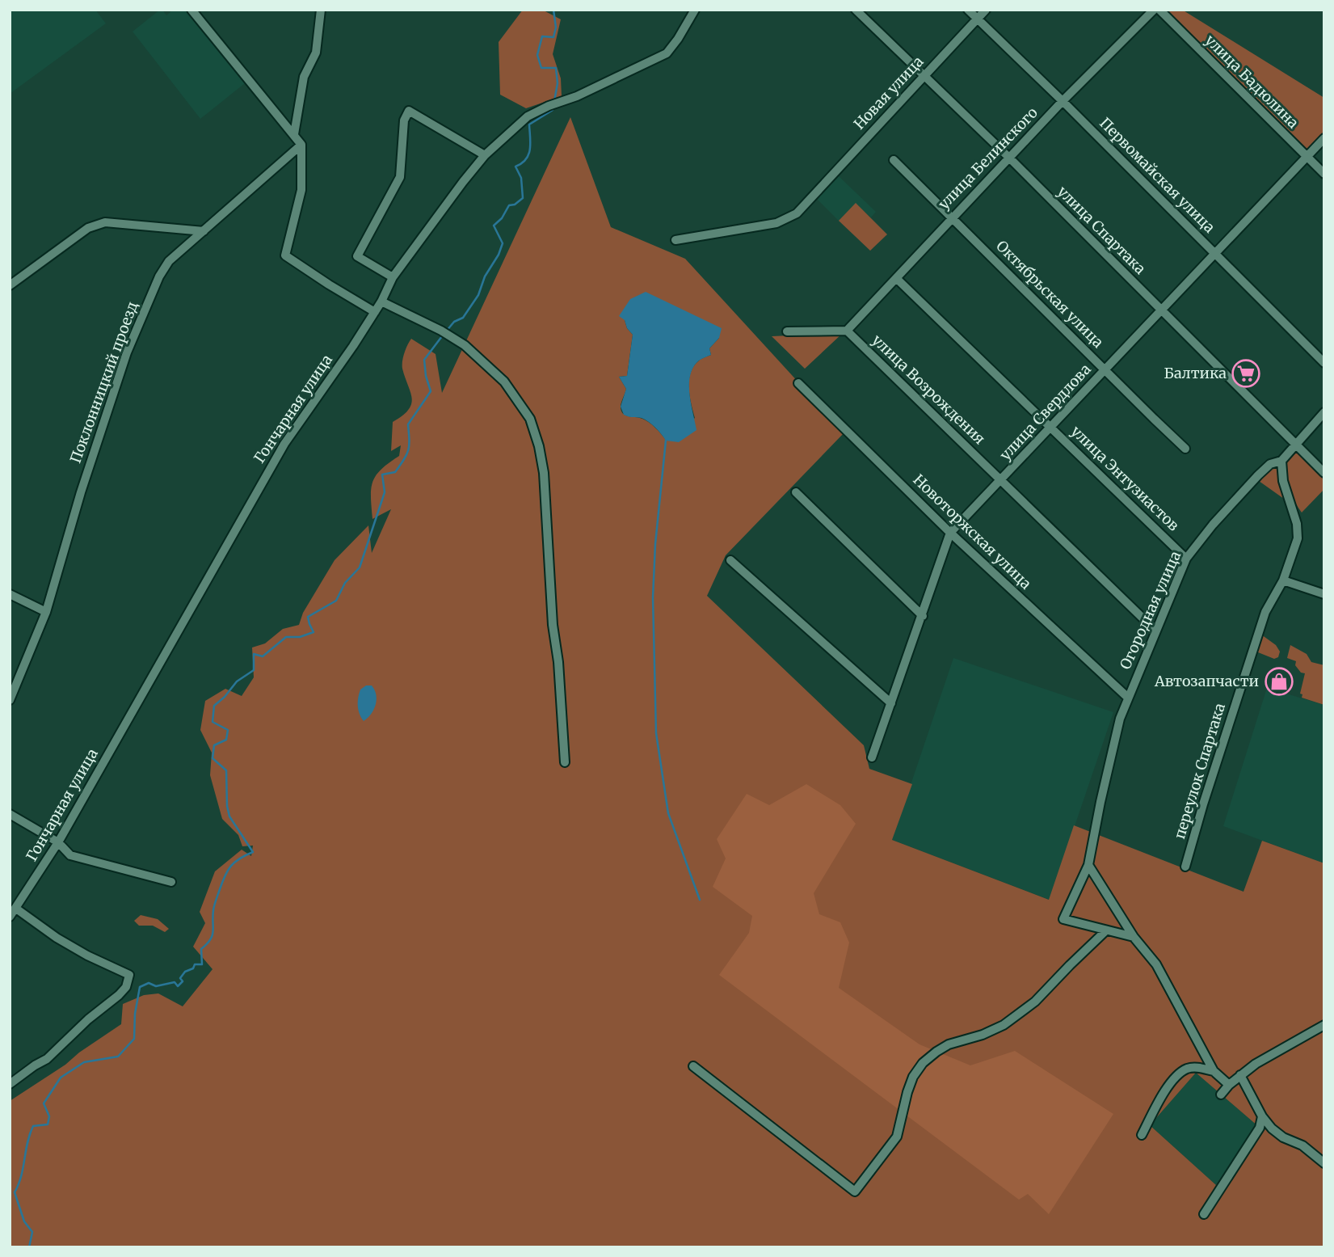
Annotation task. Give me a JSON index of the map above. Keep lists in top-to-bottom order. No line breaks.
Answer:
{"streets":{"street":["улица Бадюлина","Новая улица","улица Белинского","Первомайская улица","улица Спартака","Октябрьская улица","Поклонницкий проезд","улица Возрождения","Гончарная улица","улица Свердлова","улица Энтузиастов","Новоторжская улица","Огородная улица","переулок Спартака"]},"crossings":[["улица Бадюлина","улица Свердлова"],["Новая улица","Первомайская улица"],["Новая улица","улица Спартака"],["улица Белинского","Первомайская улица"],["улица Белинского","улица Спартака"],["улица Белинского","Октябрьская улица"],["улица Белинского","улица Возрождения"],["улица Белинского","улица Энтузиастов"],["Первомайская улица","улица Свердлова"],["улица Спартака","улица Свердлова"],["улица Спартака","Огородная улица"],["Октябрьская улица","улица Свердлова"],["улица Возрождения","улица Свердлова"],["улица Возрождения","Огородная улица"],["улица Свердлова","улица Энтузиастов"],["улица Свердлова","Новоторжская улица"],["улица Энтузиастов","Огородная улица"],["Новоторжская улица","Огородная улица"],["Огородная улица","переулок Спартака"]],"places":{"supermarket":["Балтика"],"shop":["Автозапчасти"]}}
